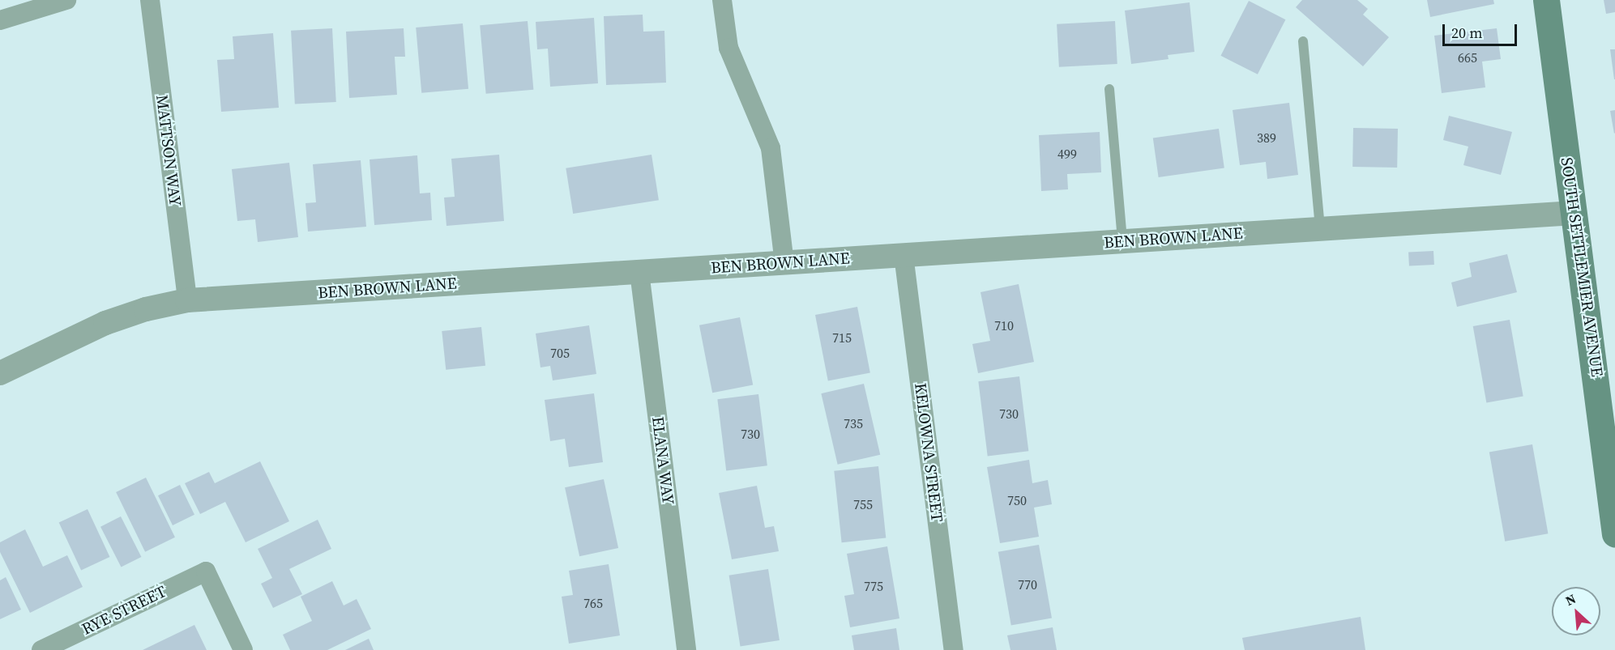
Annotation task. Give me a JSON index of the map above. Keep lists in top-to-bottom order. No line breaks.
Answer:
{"streets":{"main road":["SOUTH SETTLEMIER AVENUE"],"street":["MATTSON WAY","BEN BROWN LANE","KELOWNA STREET","ELANA WAY","RYE STREET"]},"crossings":[["MATTSON WAY","BEN BROWN LANE"],["BEN BROWN LANE","SOUTH SETTLEMIER AVENUE"],["BEN BROWN LANE","KELOWNA STREET"],["BEN BROWN LANE","ELANA WAY"]],"house_numbers":["665","389","499","710","715","705","730","735","730","750","755","770","775","765"],"scale_bar":"20 m","north":"top left"}
